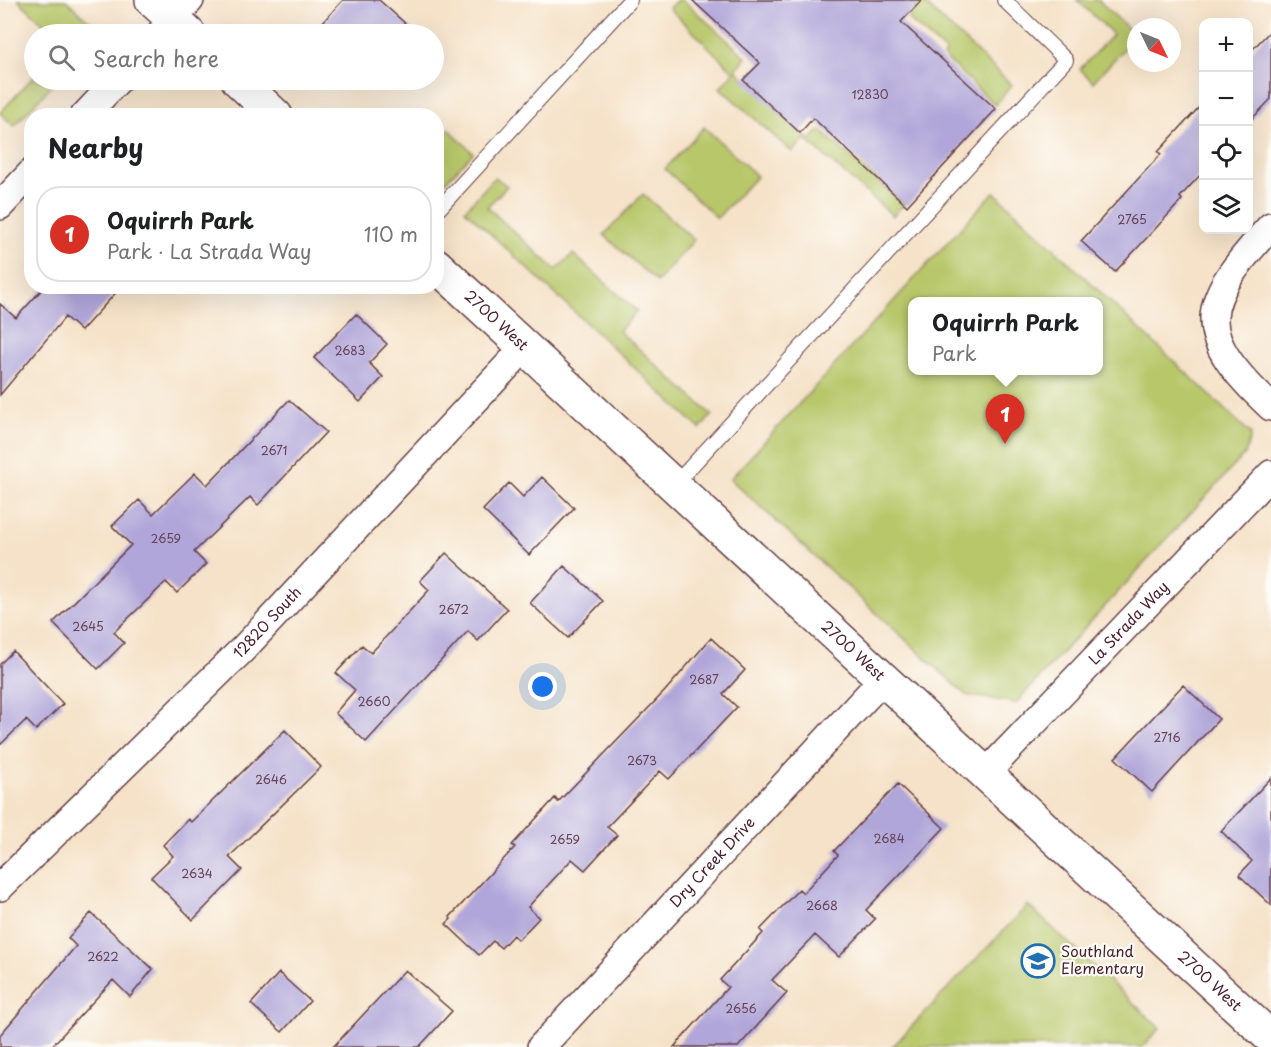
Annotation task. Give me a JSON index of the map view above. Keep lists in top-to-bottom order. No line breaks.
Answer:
{"streets":{"main road":["2700 West"],"street":["12820 South","La Strada Way","Dry Creek Drive"]},"crossings":[["2700 West","12820 South"],["2700 West","La Strada Way"],["2700 West","Dry Creek Drive"]],"places":{"school or university":["Southland Elementary"]},"house_numbers":["12830","2765","2683","2671","2659","2672","2645","2687","2660","2716","2673","2646","2684","2659","2634","2668","2622","2656"],"north":"bottom right","page":{"map_buttons":["+","−"],"search":"Search here","heading":"Nearby","list":[{"mark":"1","name":"Oquirrh Park","note":"Park · La Strada Way","value":"110 m"}],"popup":["Oquirrh Park","Park"],"pins":"1"}}
